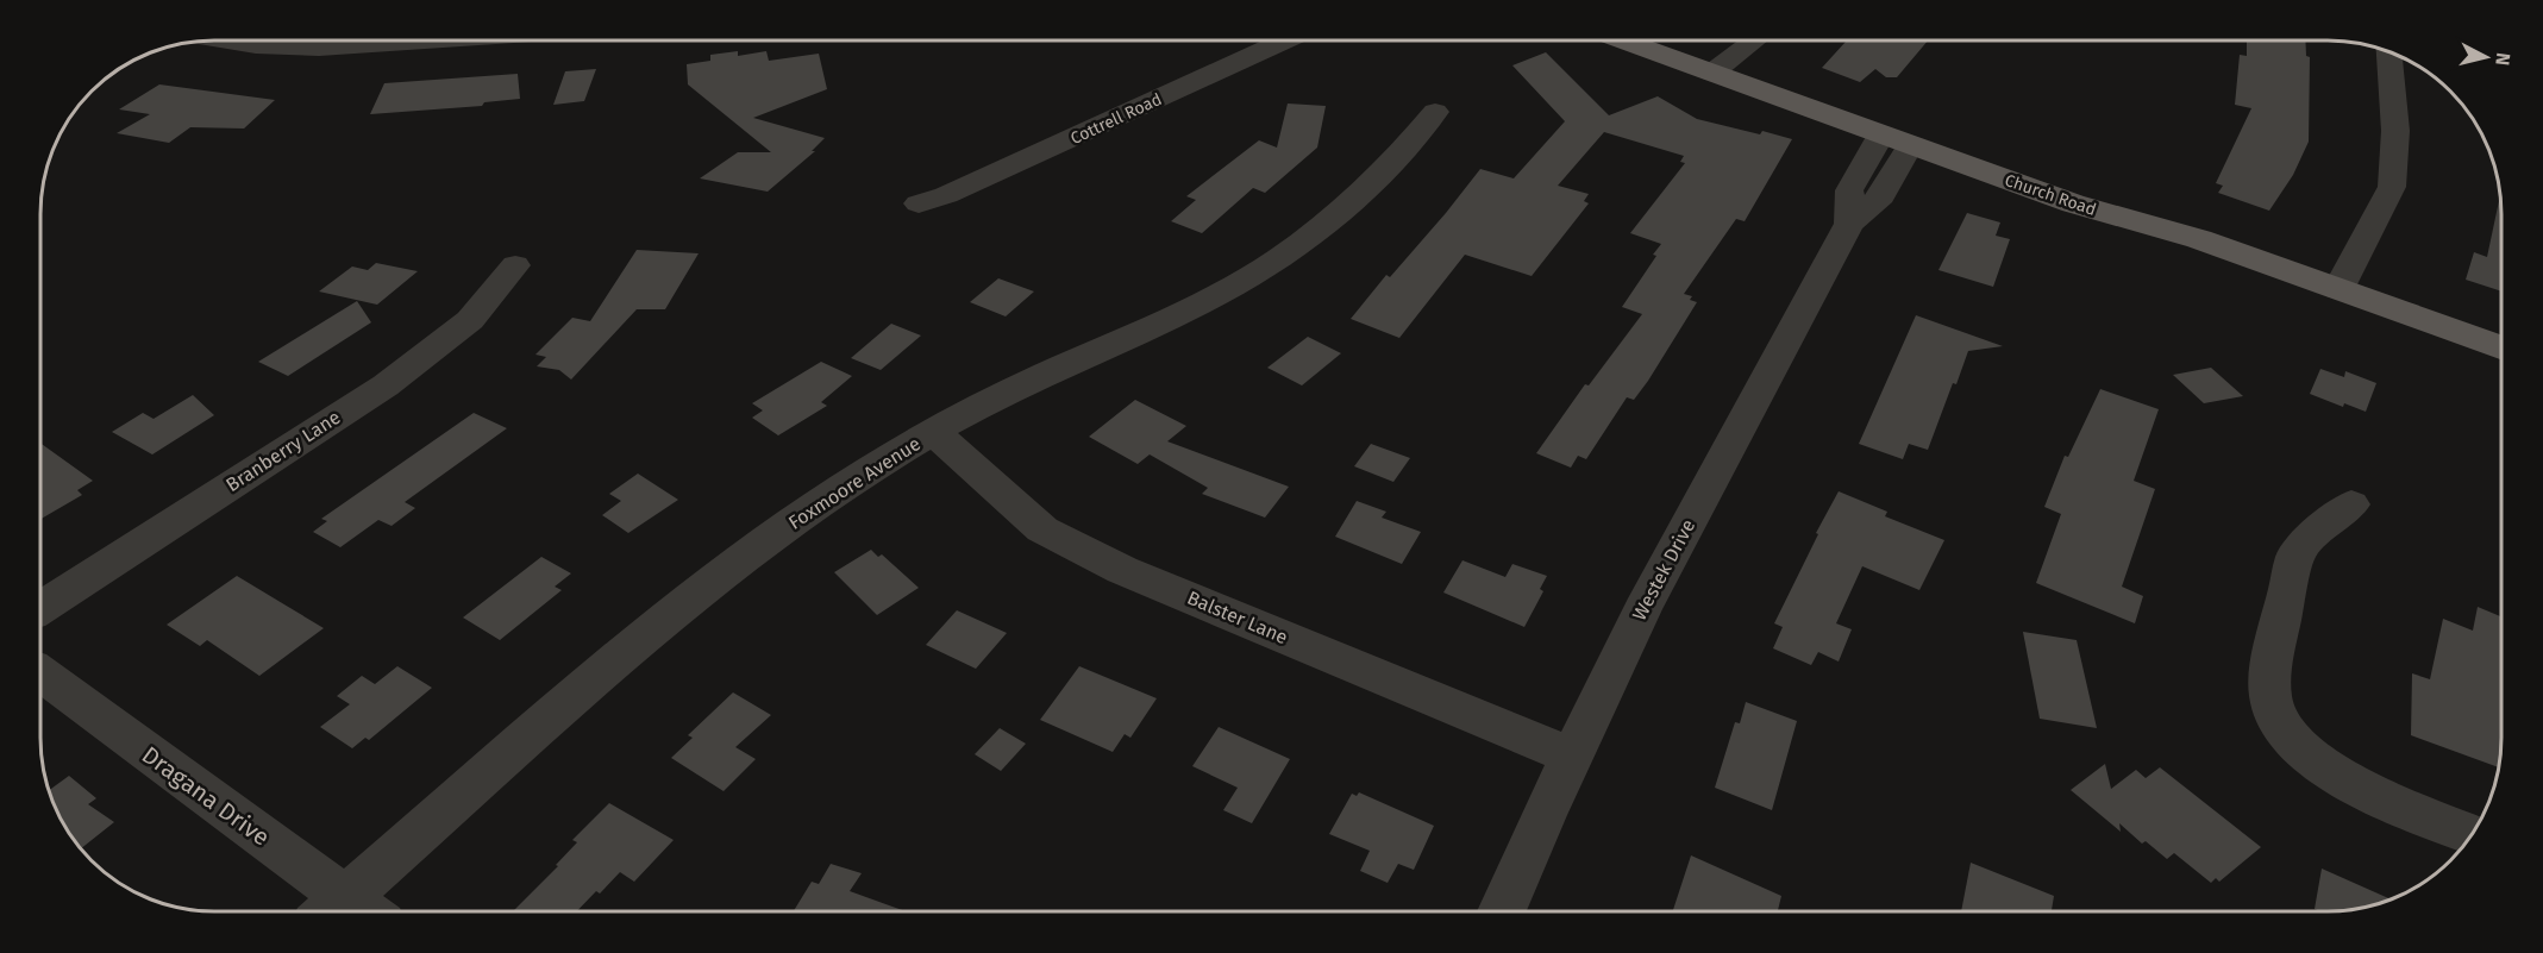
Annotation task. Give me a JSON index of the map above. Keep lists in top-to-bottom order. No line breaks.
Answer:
{"streets":{"main road":["Church Road"],"street":["Cottrell Road","Branberry Lane","Foxmoore Avenue","Westek Drive","Balster Lane","Dragana Drive"]},"crossings":[["Church Road","Westek Drive"],["Foxmoore Avenue","Balster Lane"],["Foxmoore Avenue","Dragana Drive"],["Westek Drive","Balster Lane"]],"north":"right"}
